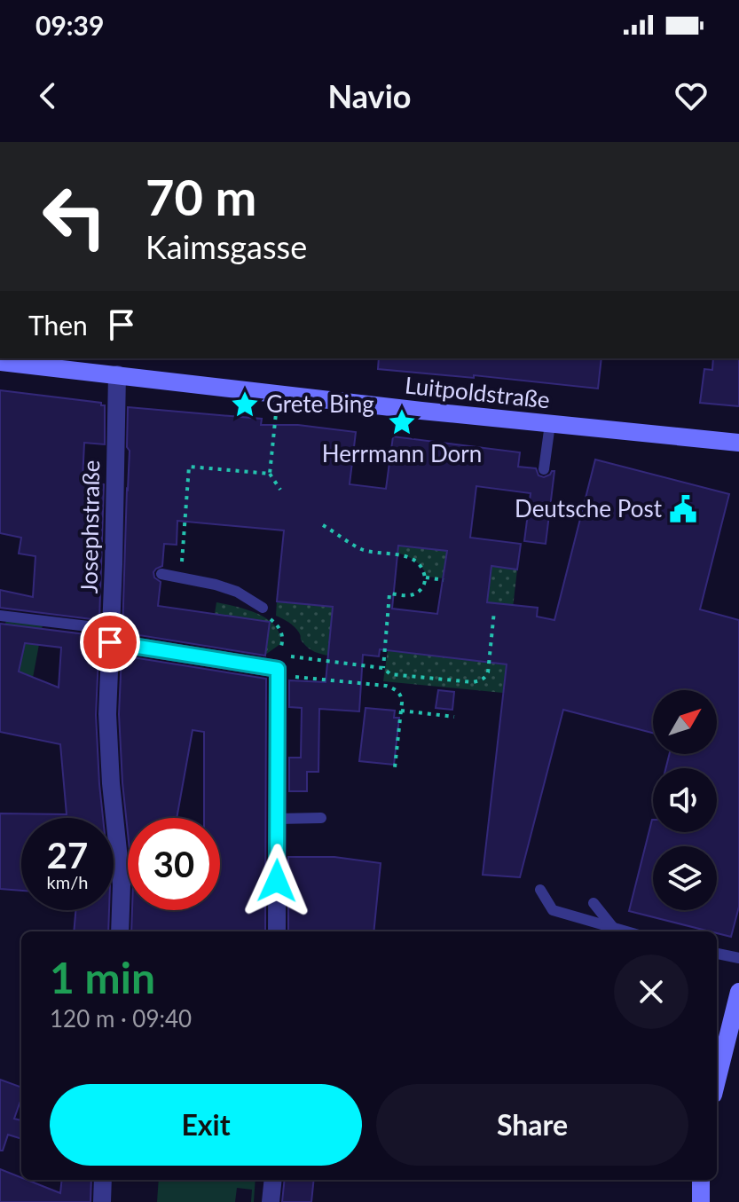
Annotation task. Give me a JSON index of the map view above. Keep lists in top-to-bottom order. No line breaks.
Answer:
{"streets":{"street":["Luitpoldstraße","Josephstraße"]},"crossings":[["Luitpoldstraße","Josephstraße"]],"places":{"place":["Grete Bing","Herrmann Dorn"],"public building":["Deutsche Post"]},"north":"top right","page":{"status":"09:39","header":"Navio","turn":["70 m","Kaimsgasse"],"then":"Then","speed":"27 km/h","limit":"30","heading":["1 min","120 m · 09:40"],"buttons":["Exit","Share"]}}
